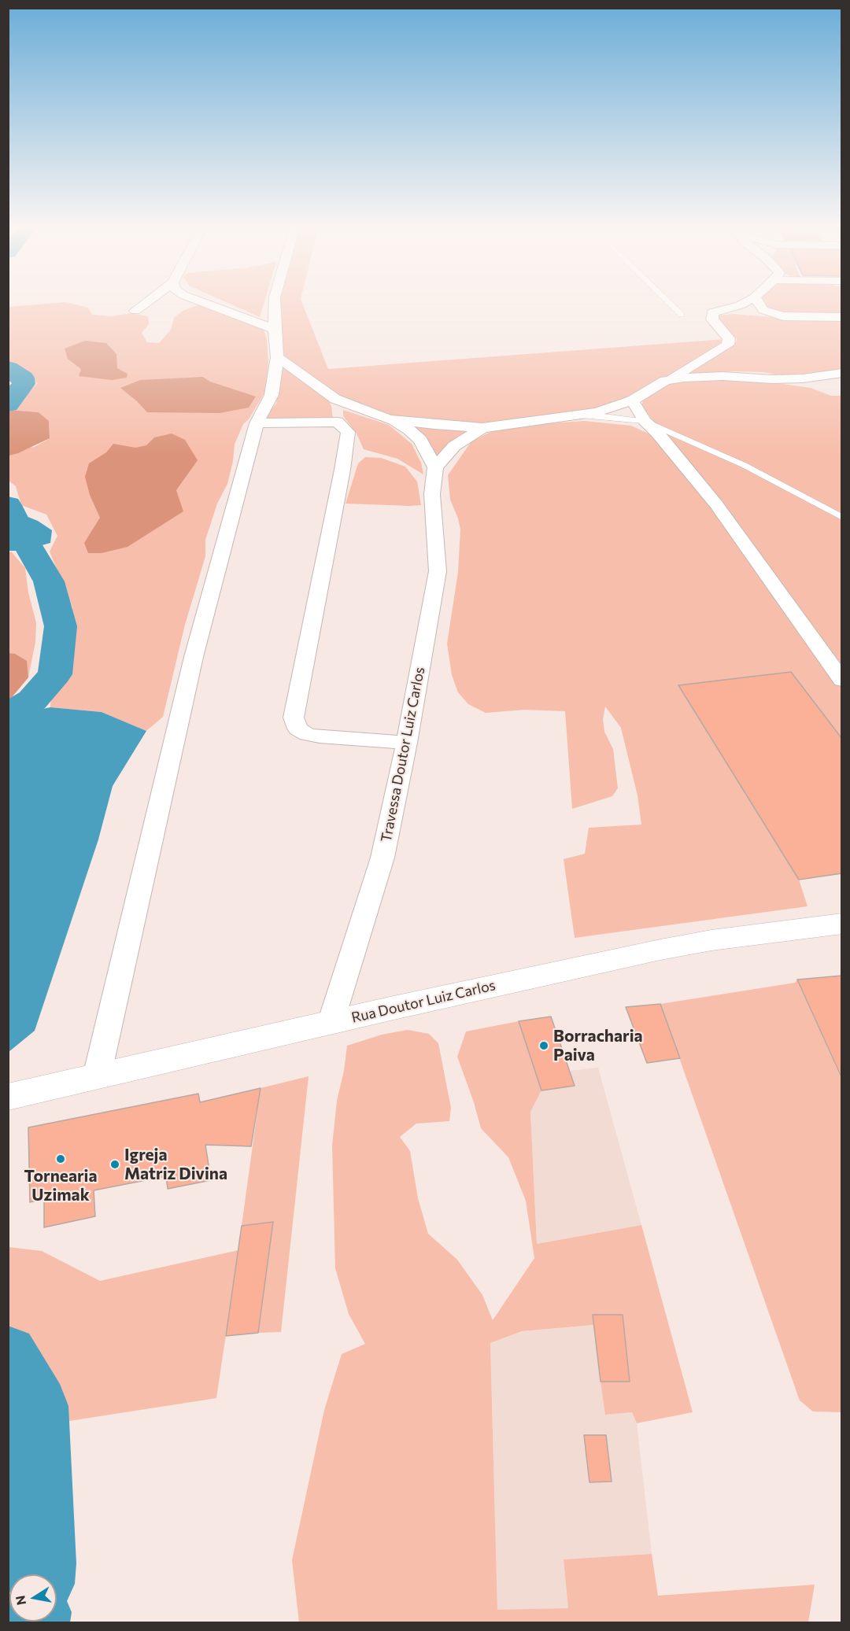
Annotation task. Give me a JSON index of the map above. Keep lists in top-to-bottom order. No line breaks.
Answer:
{"streets":{"main road":["Rua Doutor Luiz Carlos"],"street":["Travessa Doutor Luiz Carlos"]},"crossings":[["Travessa Doutor Luiz Carlos","Rua Doutor Luiz Carlos"]],"places":["Borracharia Paiva","Tornearia Uzimak","Igreja Matriz Divina"],"north":"left"}
